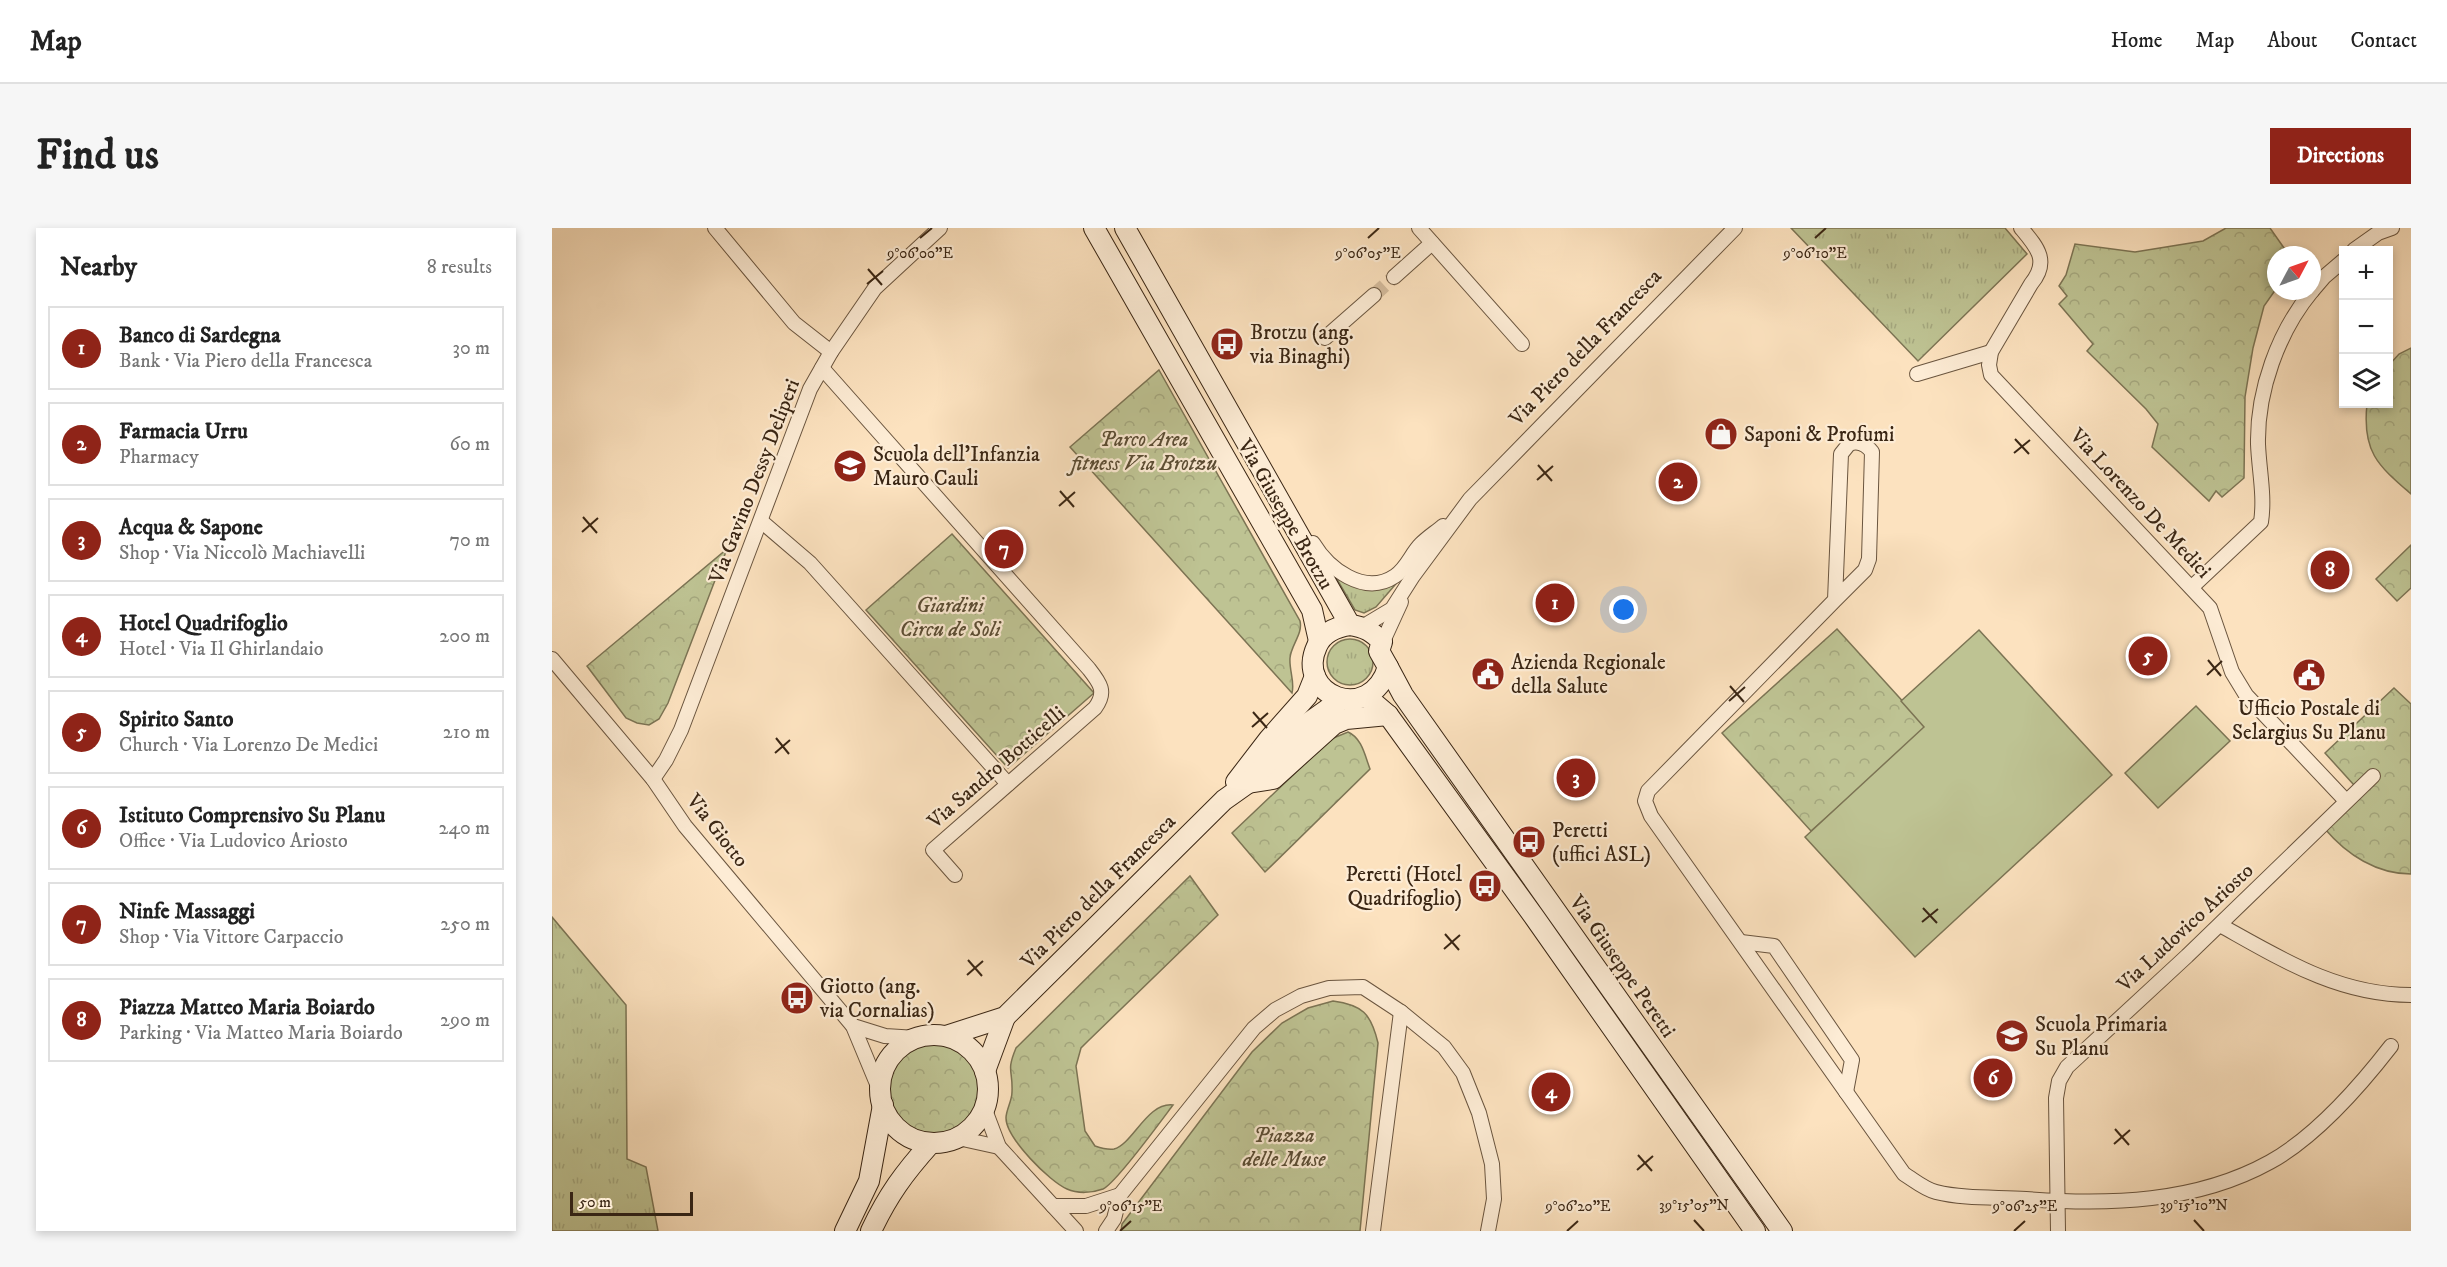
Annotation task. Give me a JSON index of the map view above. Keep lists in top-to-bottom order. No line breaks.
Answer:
{"streets":{"street":["Via Piero della Francesca","Via Gavino Dessy Deliperi","Via Lorenzo De Medici","Via Giuseppe Brotzu","Via Sandro Botticelli","Via Giotto","Via Ludovico Ariosto","Via Giuseppe Peretti"]},"crossings":[["Via Piero della Francesca","Via Giuseppe Brotzu"],["Via Piero della Francesca","Via Giotto"],["Via Piero della Francesca","Via Giuseppe Peretti"],["Via Gavino Dessy Deliperi","Via Sandro Botticelli"],["Via Gavino Dessy Deliperi","Via Giotto"],["Via Lorenzo De Medici","Via Ludovico Ariosto"],["Via Giuseppe Brotzu","Via Giuseppe Peretti"]],"parks":["Parco Area fitness Via Brotzu","Giardini Circu de Soli","Piazza delle Muse"],"places":{"bus stop":["Brotzu (ang. via Binaghi)","Peretti (uffici ASL)","Peretti (Hotel Quadrifoglio)","Giotto (ang. via Cornalias)"],"shop":["Saponi & Profumi"],"school or university":["Scuola dell'Infanzia Mauro Cauli","Scuola Primaria Su Planu"],"public building":["Azienda Regionale della Salute","Ufficio Postale di Selargius Su Planu"]},"scale_bar":"50 m","north":"top right","page":{"header":"Map","nav":["Home","Map","About","Contact"],"buttons":"Directions","title":"Find us","heading":["Nearby","8 results"],"map_buttons":["+","−"],"list":[{"mark":"1","name":"Banco di Sardegna","note":"Bank · Via Piero della Francesca","value":"30 m"},{"mark":"2","name":"Farmacia Urru","note":"Pharmacy","value":"60 m"},{"mark":"3","name":"Acqua & Sapone","note":"Shop · Via Niccolò Machiavelli","value":"70 m"},{"mark":"4","name":"Hotel Quadrifoglio","note":"Hotel · Via Il Ghirlandaio","value":"200 m"},{"mark":"5","name":"Spirito Santo","note":"Church · Via Lorenzo De Medici","value":"210 m"},{"mark":"6","name":"Istituto Comprensivo Su Planu","note":"Office · Via Ludovico Ariosto","value":"240 m"},{"mark":"7","name":"Ninfe Massaggi","note":"Shop · Via Vittore Carpaccio","value":"250 m"},{"mark":"8","name":"Piazza Matteo Maria Boiardo","note":"Parking · Via Matteo Maria Boiardo","value":"290 m"}],"pins":["2","7","8","1","5","3","6","4"],"scale":"50 m"},"coordinates":["9°06'00\"E","9°06'05\"E","9°06'10\"E","39°15'05\"N","39°15'10\"N","9°06'15\"E","9°06'20\"E","9°06'25\"E"]}
